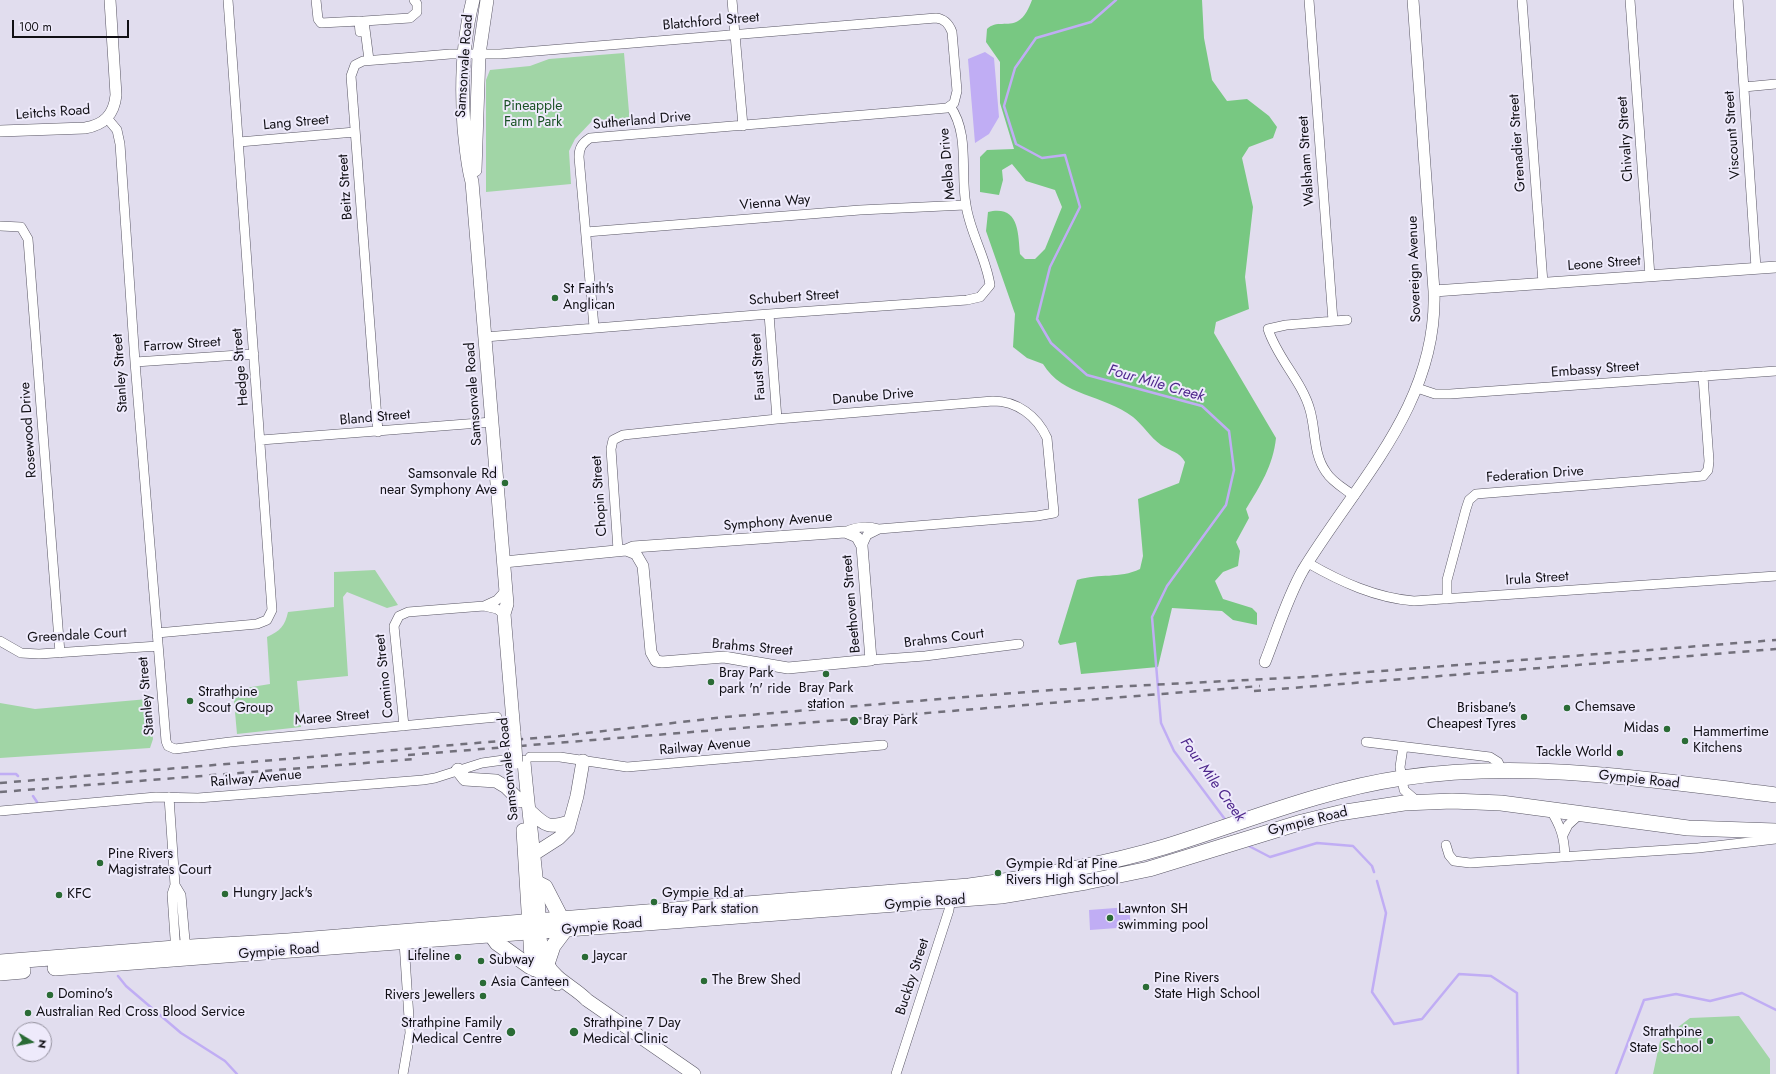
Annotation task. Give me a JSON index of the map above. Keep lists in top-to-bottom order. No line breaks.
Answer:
{"streets":{"highway":["Gympie Road"],"main road":["Samsonvale Road"],"street":["Blatchford Street","Leitchs Road","Sutherland Drive","Lang Street","Viscount Street","Chivalry Street","Grenadier Street","Walsham Street","Melba Drive","Beitz Street","Vienna Way","Leone Street","Sovereign Avenue","Schubert Street","Farrow Street","Hedge Street","Faust Street","Embassy Street","Stanley Street","Danube Drive","Bland Street","Rosewood Drive","Federation Drive","Chopin Street","Symphony Avenue","Irula Street","Beethoven Street","Greendale Court","Brahms Court","Brahms Street","Comino Street","Maree Street","Railway Avenue","Buckby Street"]},"crossings":[["Blatchford Street","Samsonvale Road"],["Blatchford Street","Sutherland Drive"],["Blatchford Street","Melba Drive"],["Samsonvale Road","Bland Street"],["Samsonvale Road","Symphony Avenue"],["Samsonvale Road","Comino Street"],["Samsonvale Road","Railway Avenue"],["Samsonvale Road","Gympie Road"],["Leitchs Road","Stanley Street"],["Sutherland Drive","Melba Drive"],["Sutherland Drive","Vienna Way"],["Sutherland Drive","Schubert Street"],["Lang Street","Beitz Street"],["Lang Street","Hedge Street"],["Viscount Street","Leone Street"],["Chivalry Street","Leone Street"],["Grenadier Street","Leone Street"],["Melba Drive","Vienna Way"],["Melba Drive","Schubert Street"],["Beitz Street","Bland Street"],["Leone Street","Sovereign Avenue"],["Sovereign Avenue","Embassy Street"],["Sovereign Avenue","Irula Street"],["Schubert Street","Faust Street"],["Farrow Street","Hedge Street"],["Farrow Street","Stanley Street"],["Hedge Street","Stanley Street"],["Hedge Street","Bland Street"],["Faust Street","Danube Drive"],["Embassy Street","Federation Drive"],["Stanley Street","Greendale Court"],["Stanley Street","Maree Street"],["Danube Drive","Chopin Street"],["Danube Drive","Symphony Avenue"],["Rosewood Drive","Greendale Court"],["Federation Drive","Irula Street"],["Chopin Street","Symphony Avenue"],["Beethoven Street","Brahms Court"],["Beethoven Street","Brahms Street"],["Brahms Court","Brahms Street"],["Comino Street","Maree Street"],["Gympie Road","Buckby Street"]],"water":["Four Mile Creek"],"parks":["Pineapple Farm Park"],"places":["St Faith's Anglican","Samsonvale Rd near Symphony Ave","Bray Park station","Bray Park park 'n' ride","Strathpine Scout Group","Chemsave","Brisbane's Cheapest Tyres","Bray Park","Midas","Hammertime Kitchens","Tackle World","Pine Rivers Magistrates Court","Gympie Rd at Pine Rivers High School","Hungry Jack's","KFC","Gympie Rd at Bray Park station","Lawnton SH swimming pool","Lifeline","Jaycar","Subway","The Brew Shed","Asia Canteen","Pine Rivers State High School","Domino's","Rivers Jewellers","Australian Red Cross Blood Service","Strathpine Family Medical Centre","Strathpine 7 Day Medical Clinic","Strathpine State School"],"scale_bar":"100 m","north":"right"}
